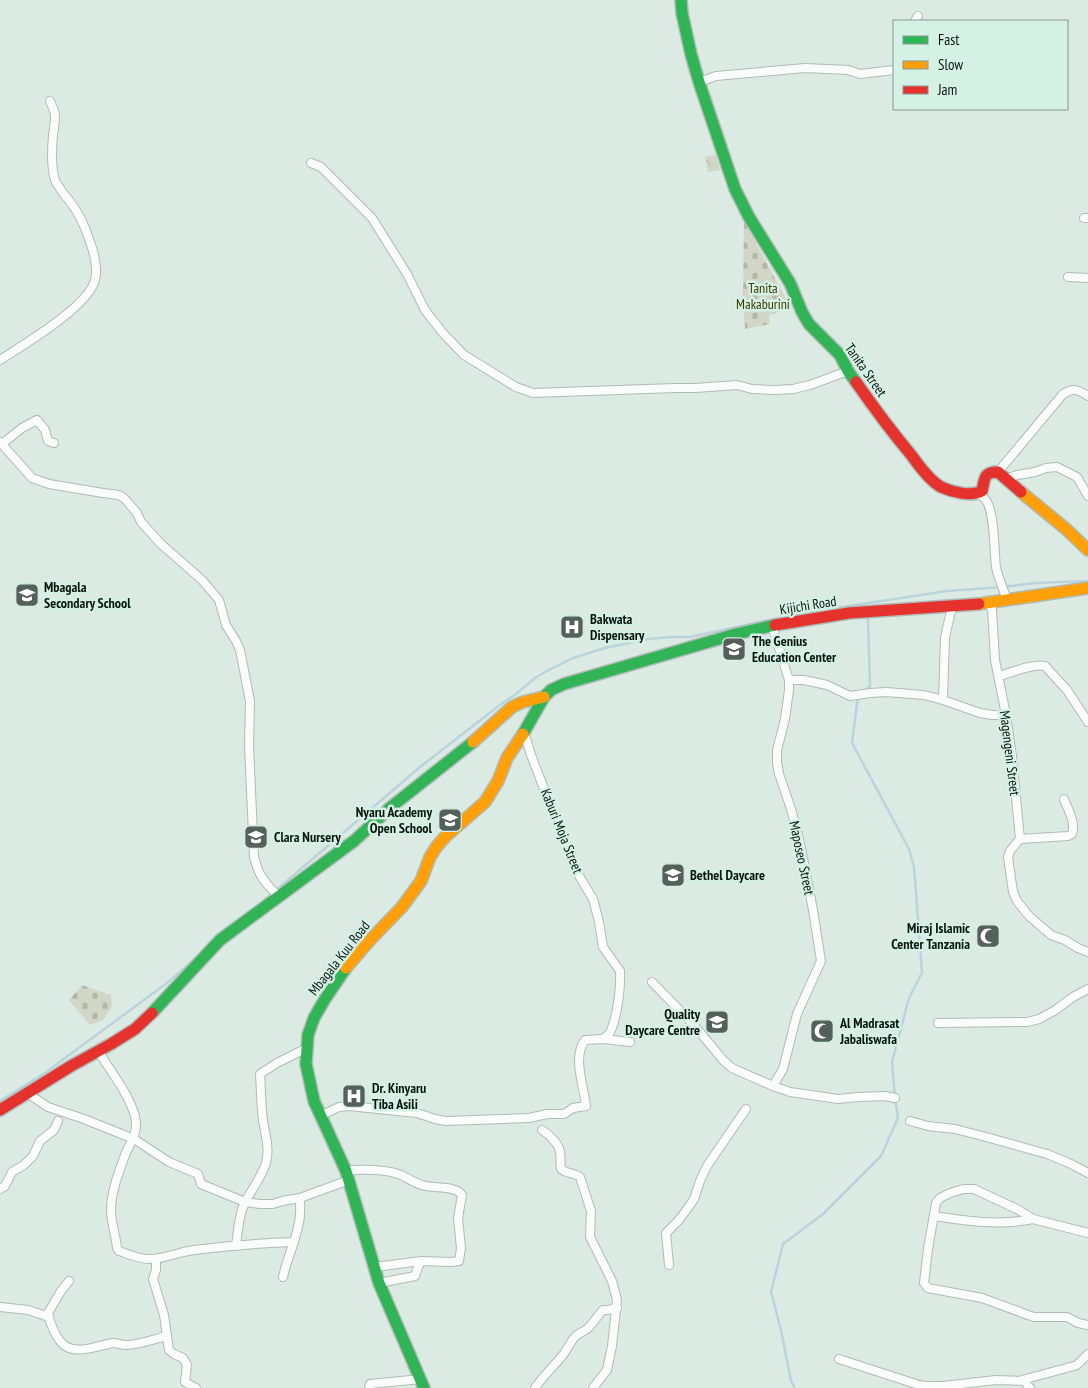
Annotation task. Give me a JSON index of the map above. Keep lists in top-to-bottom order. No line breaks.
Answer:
{"streets":{"street":["Tanita Street","Kijichi Road","Magengeni Street","Kaburi Moja Street","Maposeo Street","Mbagala Kuu Road"]},"crossings":[["Kijichi Road","Magengeni Street"],["Kijichi Road","Maposeo Street"],["Kijichi Road","Mbagala Kuu Road"],["Kaburi Moja Street","Mbagala Kuu Road"]],"parks":["Tanita Makaburini"],"places":{"school or university":["Mbagala Secondary School","The Genius Education Center","Nyaru Academy Open School","Clara Nursery","Bethel Daycare","Quality Daycare Centre"],"hospital":["Bakwata Dispensary","Dr. Kinyaru Tiba Asili"],"mosque":["Miraj Islamic Center Tanzania","Al Madrasat Jabaliswafa"]},"legend":["Fast","Slow","Jam"]}
